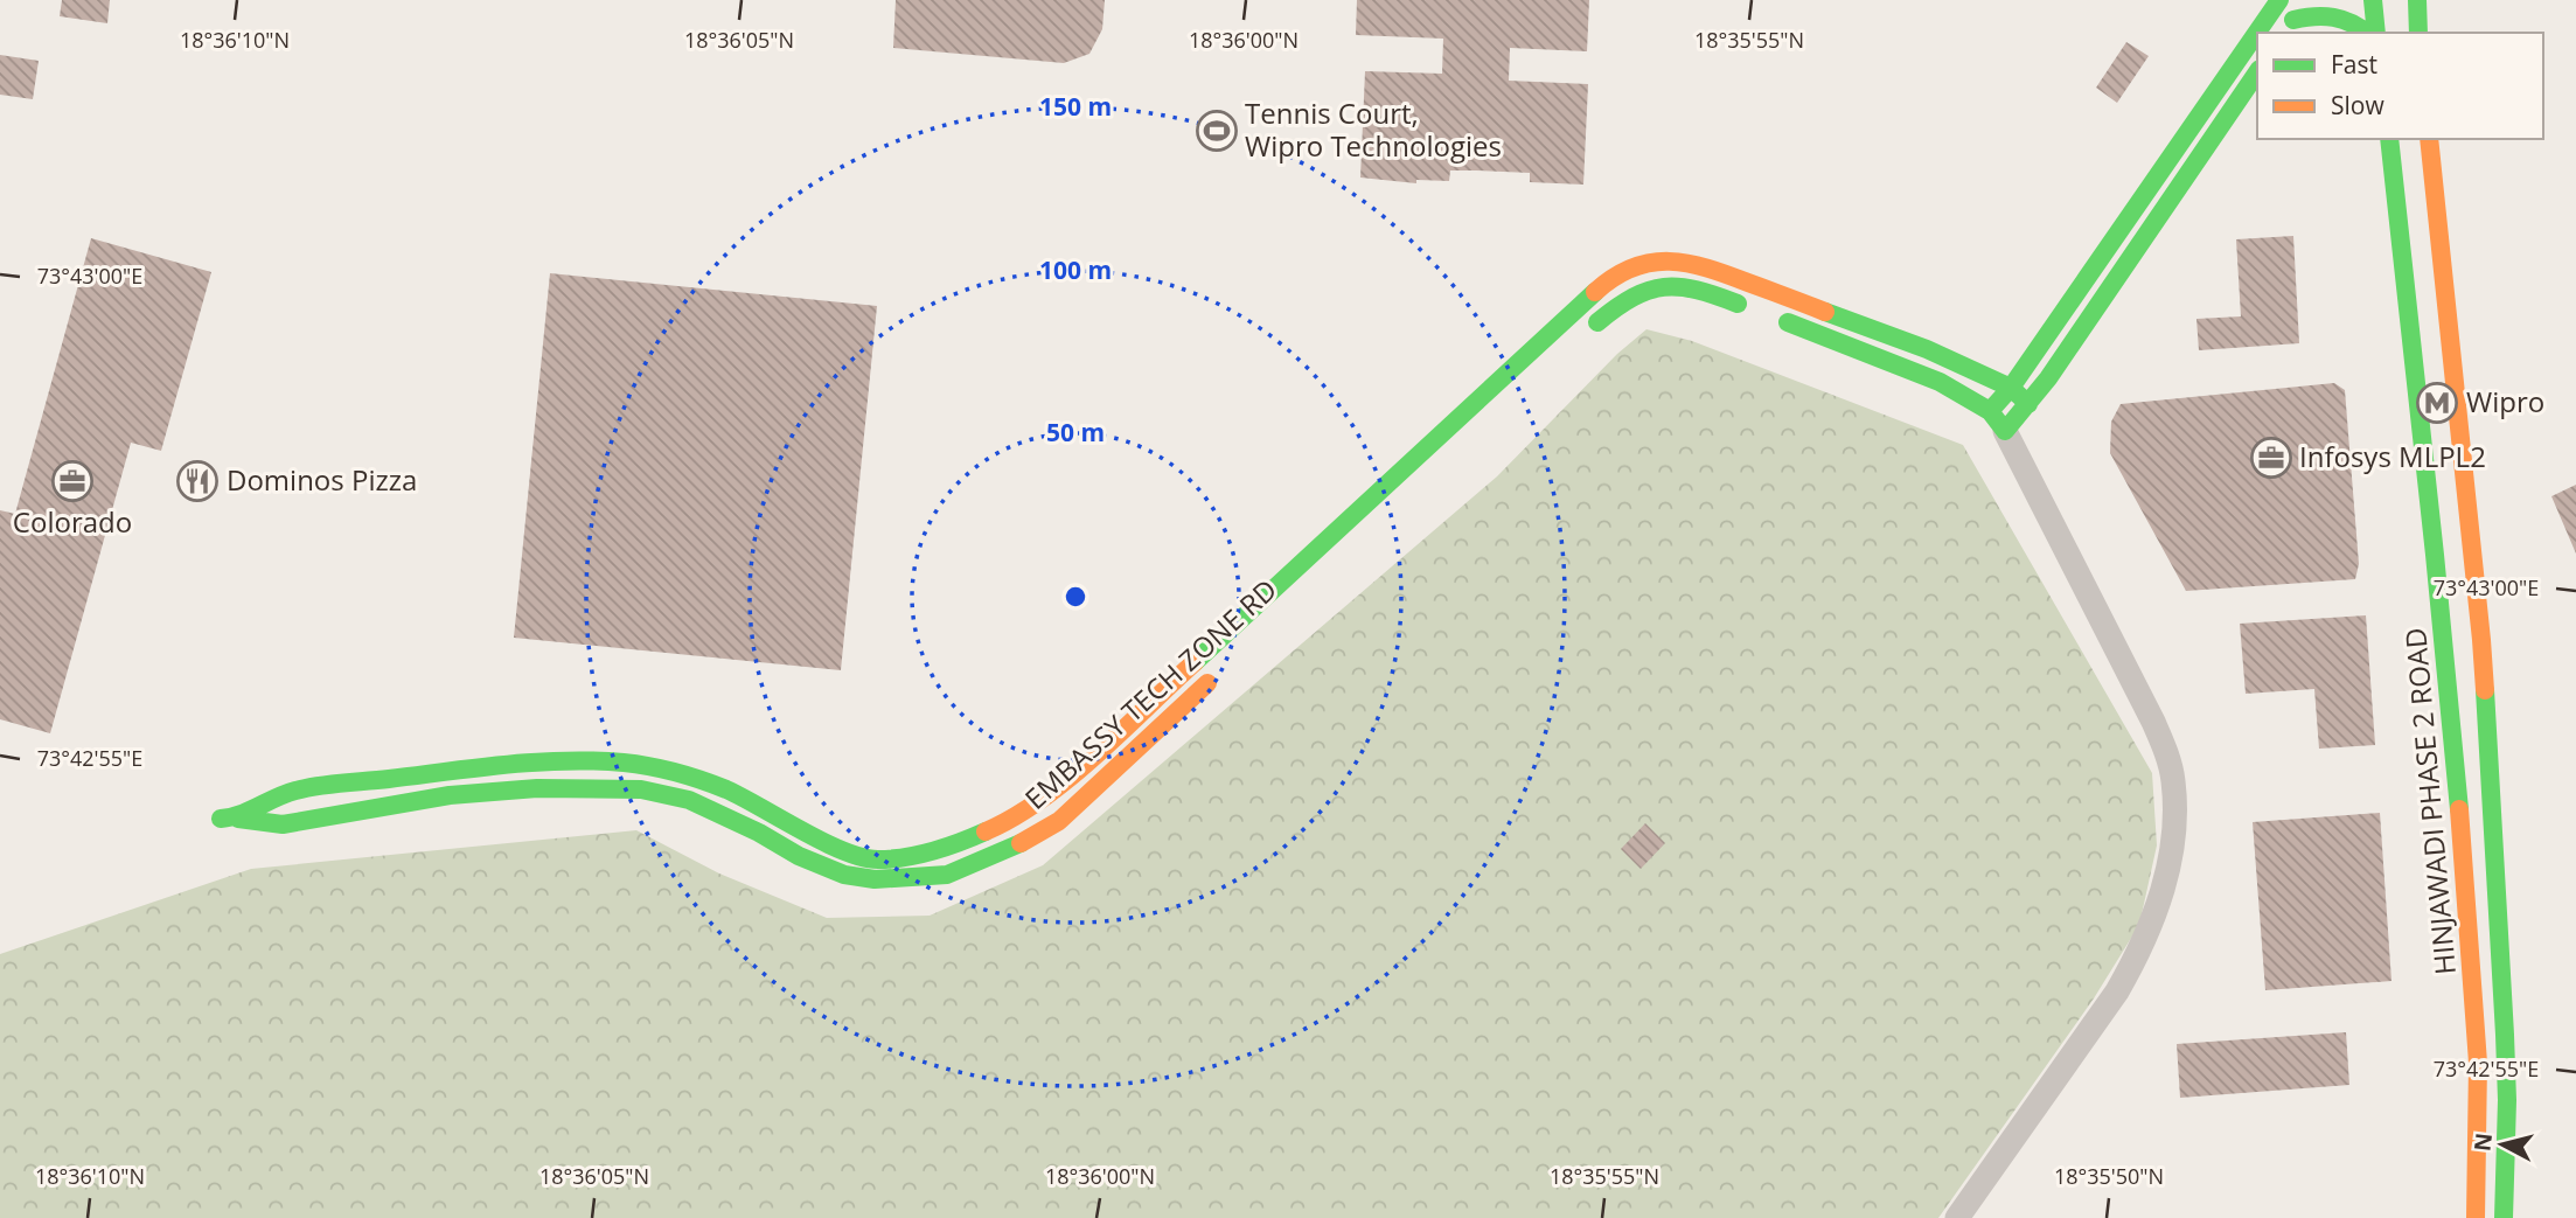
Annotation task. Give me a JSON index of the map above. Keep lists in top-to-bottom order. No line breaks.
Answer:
{"streets":{"street":["EMBASSY TECH ZONE RD","HINJAWADI PHASE 2 ROAD"]},"places":{"sports":["Tennis Court, Wipro Technologies"],"metro station":["Wipro"],"office":["Infosys MLPL2","Colorado"],"restaurant":["Dominos Pizza"]},"legend":["Fast","Slow"],"north":"left","coordinates":["18°36'10\"N","18°36'05\"N","18°36'00\"N","18°35'55\"N","73°43'00\"E","73°42'55\"E","18°35'50\"N"],"rings":["150 m","100 m","50 m"]}
